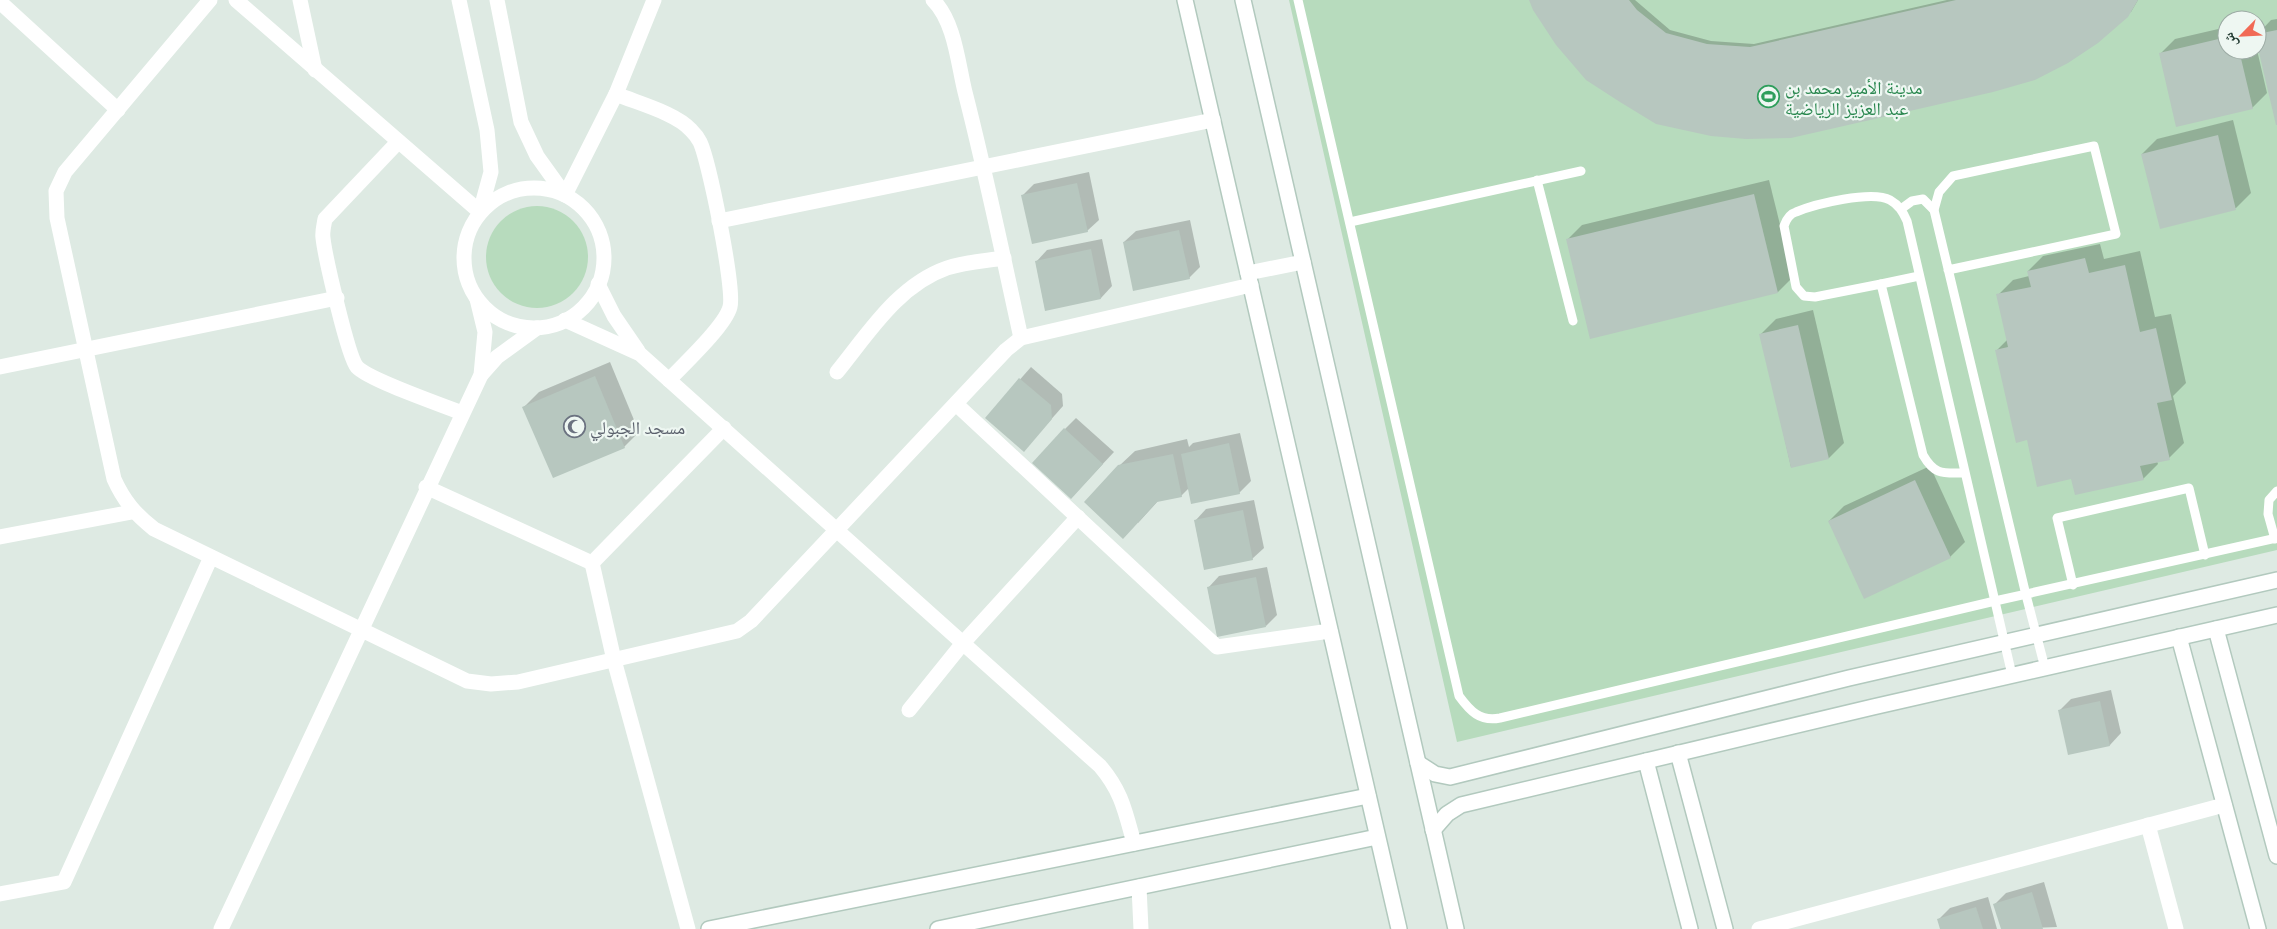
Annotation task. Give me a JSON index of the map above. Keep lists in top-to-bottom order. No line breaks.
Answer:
{"places":{"sports":["مدينة الأمير محمد بن عبد العزيز الرياضية"],"mosque":["مسجد الجبولي"]},"north":"bottom left"}
